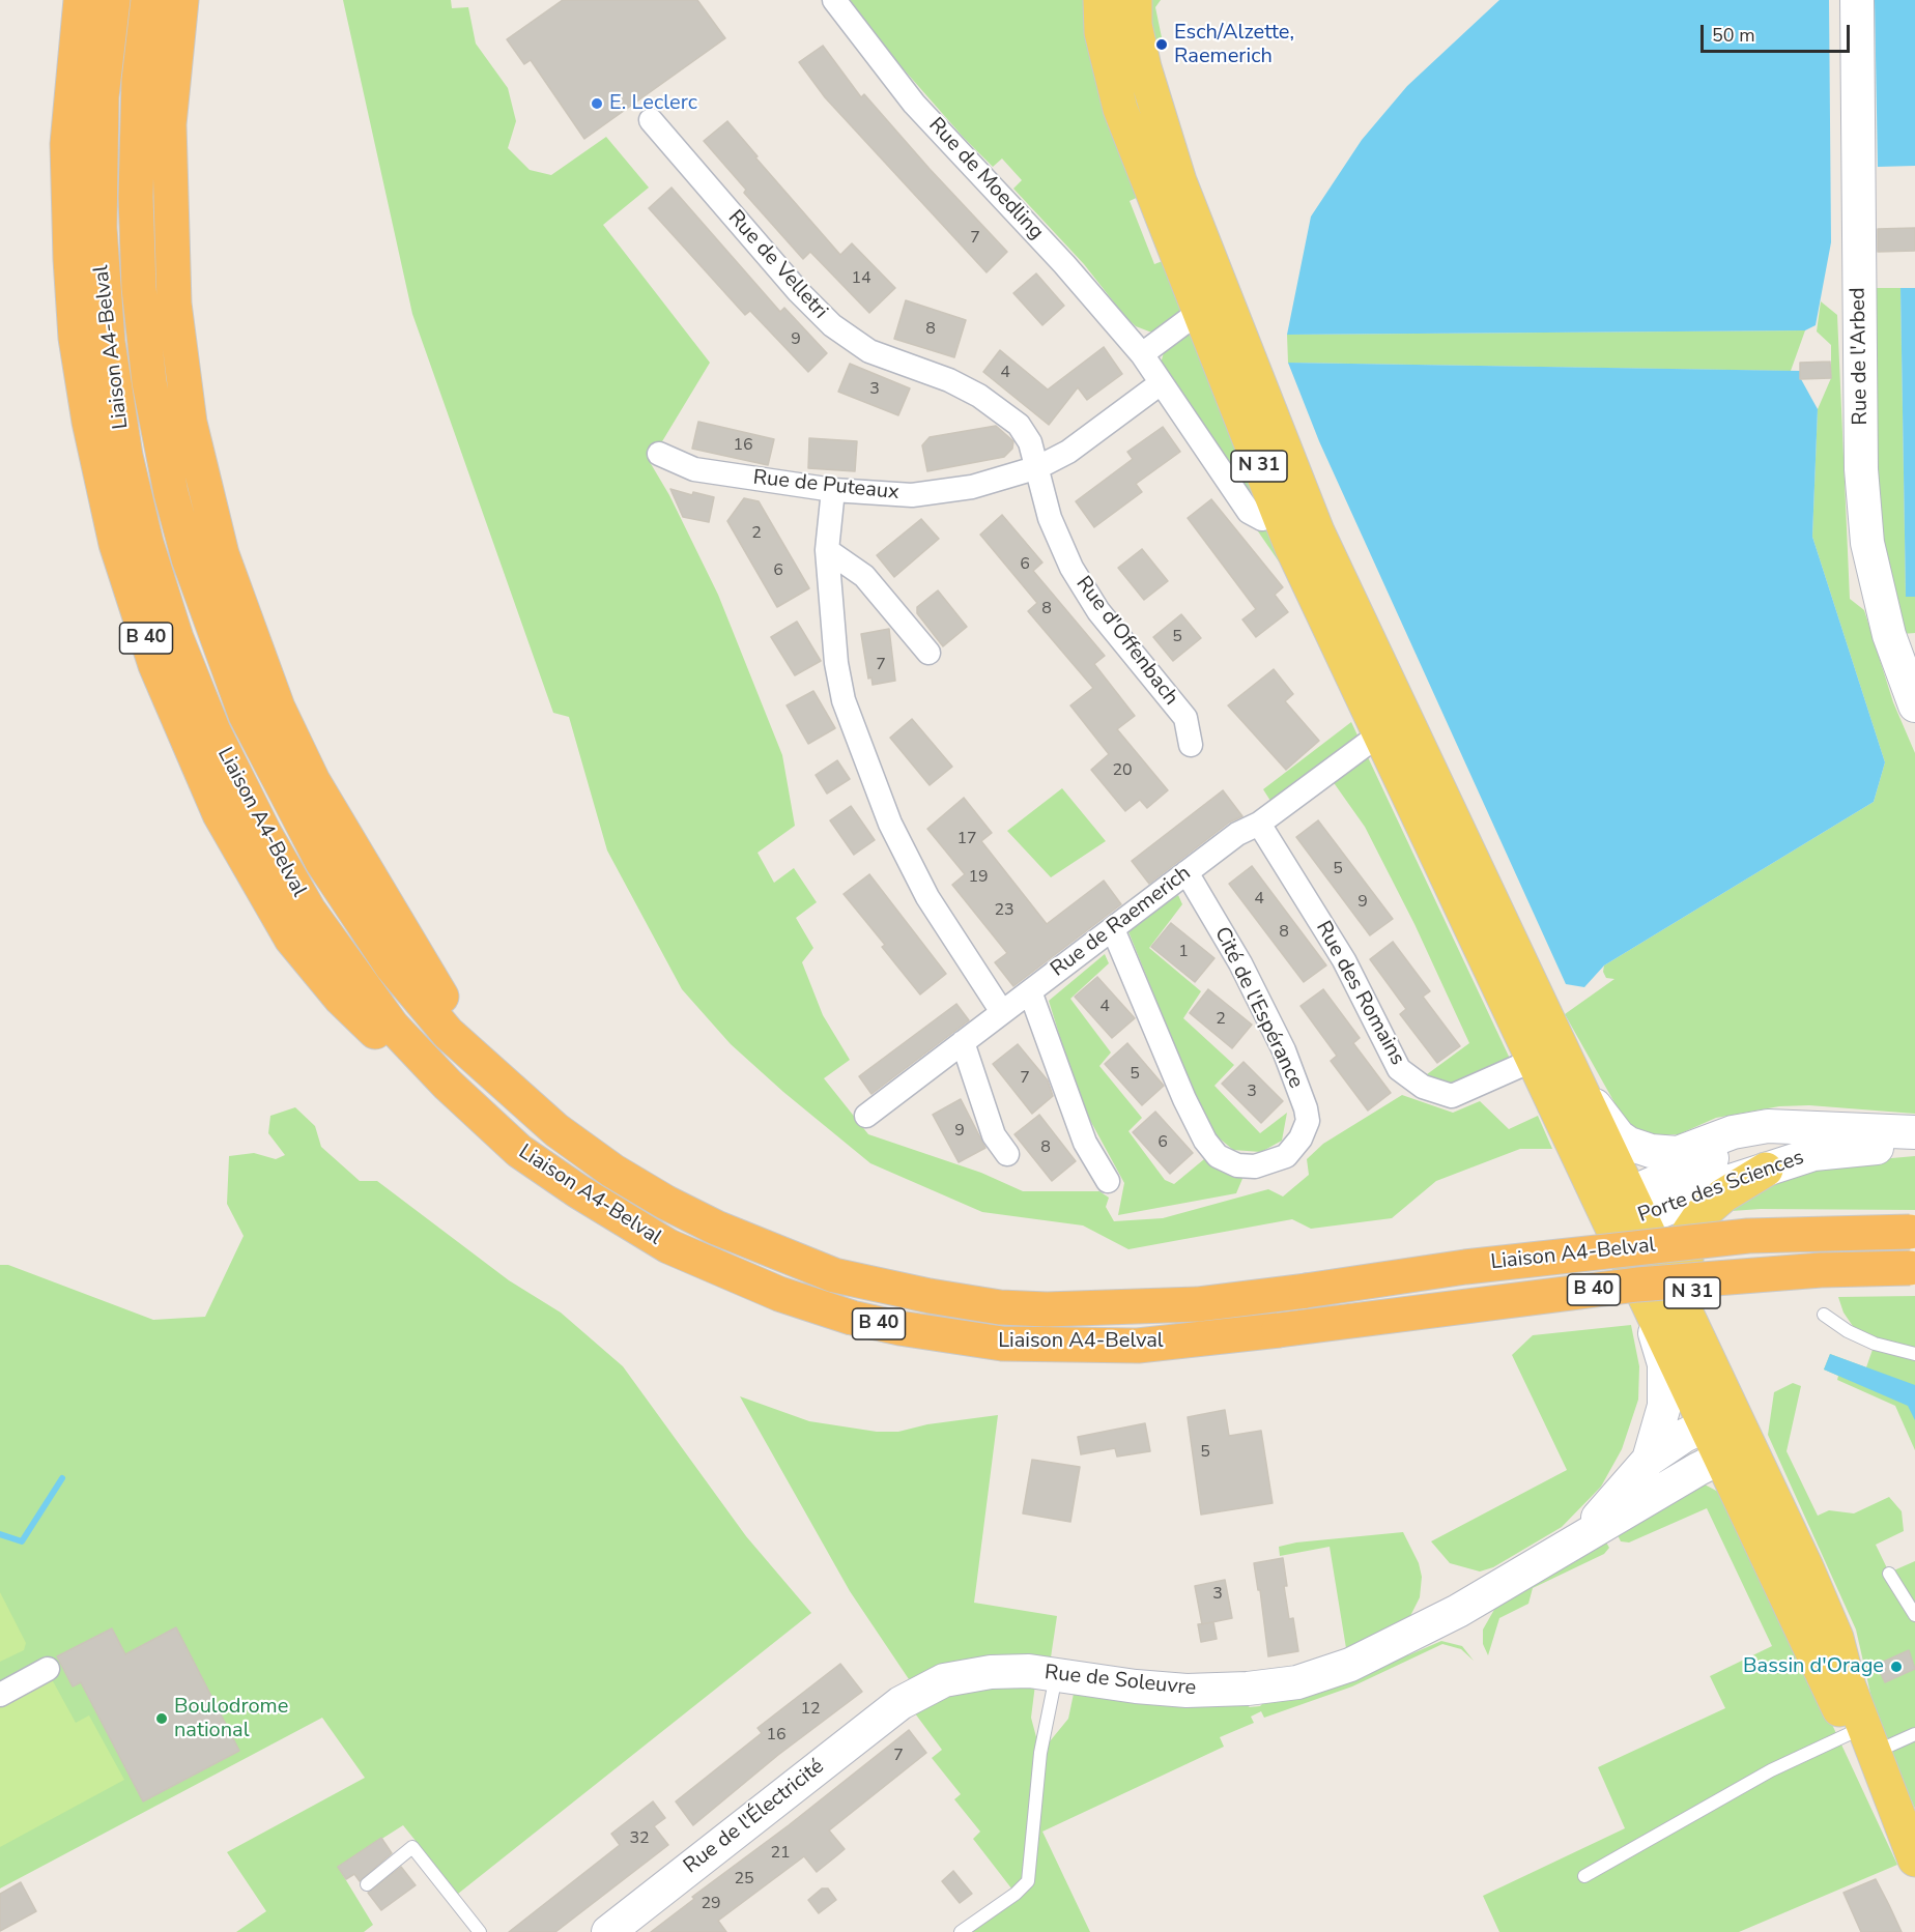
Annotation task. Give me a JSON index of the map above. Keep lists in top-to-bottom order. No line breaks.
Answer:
{"streets":{"highway":["Liaison A4-Belval","B 40"],"main road":["Rue de l'Arbed","N 31","Porte des Sciences","Rue de Soleuvre","Rue de l'Électricité"],"street":["Rue de Moedling","Rue de Velletri","Rue de Puteaux","Rue d'Offenbach","Rue de Raemerich","Rue des Romains","Cité de l'Espérance"]},"crossings":[["Rue de Velletri","Rue de Puteaux"],["Rue de Velletri","Rue d'Offenbach"],["Liaison A4-Belval","B 40"],["N 31","Rue de Raemerich"],["N 31","Rue des Romains"],["N 31","Porte des Sciences"],["Rue de Puteaux","Rue d'Offenbach"],["Rue de Raemerich","Rue des Romains"],["Rue de Raemerich","Cité de l'Espérance"],["Rue de Soleuvre","Rue de l'Électricité"]],"places":["Esch/Alzette, Raemerich","E. Leclerc","Bassin d'Orage","Boulodrome national"],"house_numbers":["7","14","8","9","4","3","16","2","6","6","8","5","7","20","17","5","19","4","9","23","8","1","4","2","5","7","3","9","6","8","5","3","12","16","7","32","21","25","29"],"scale_bar":"50 m"}
